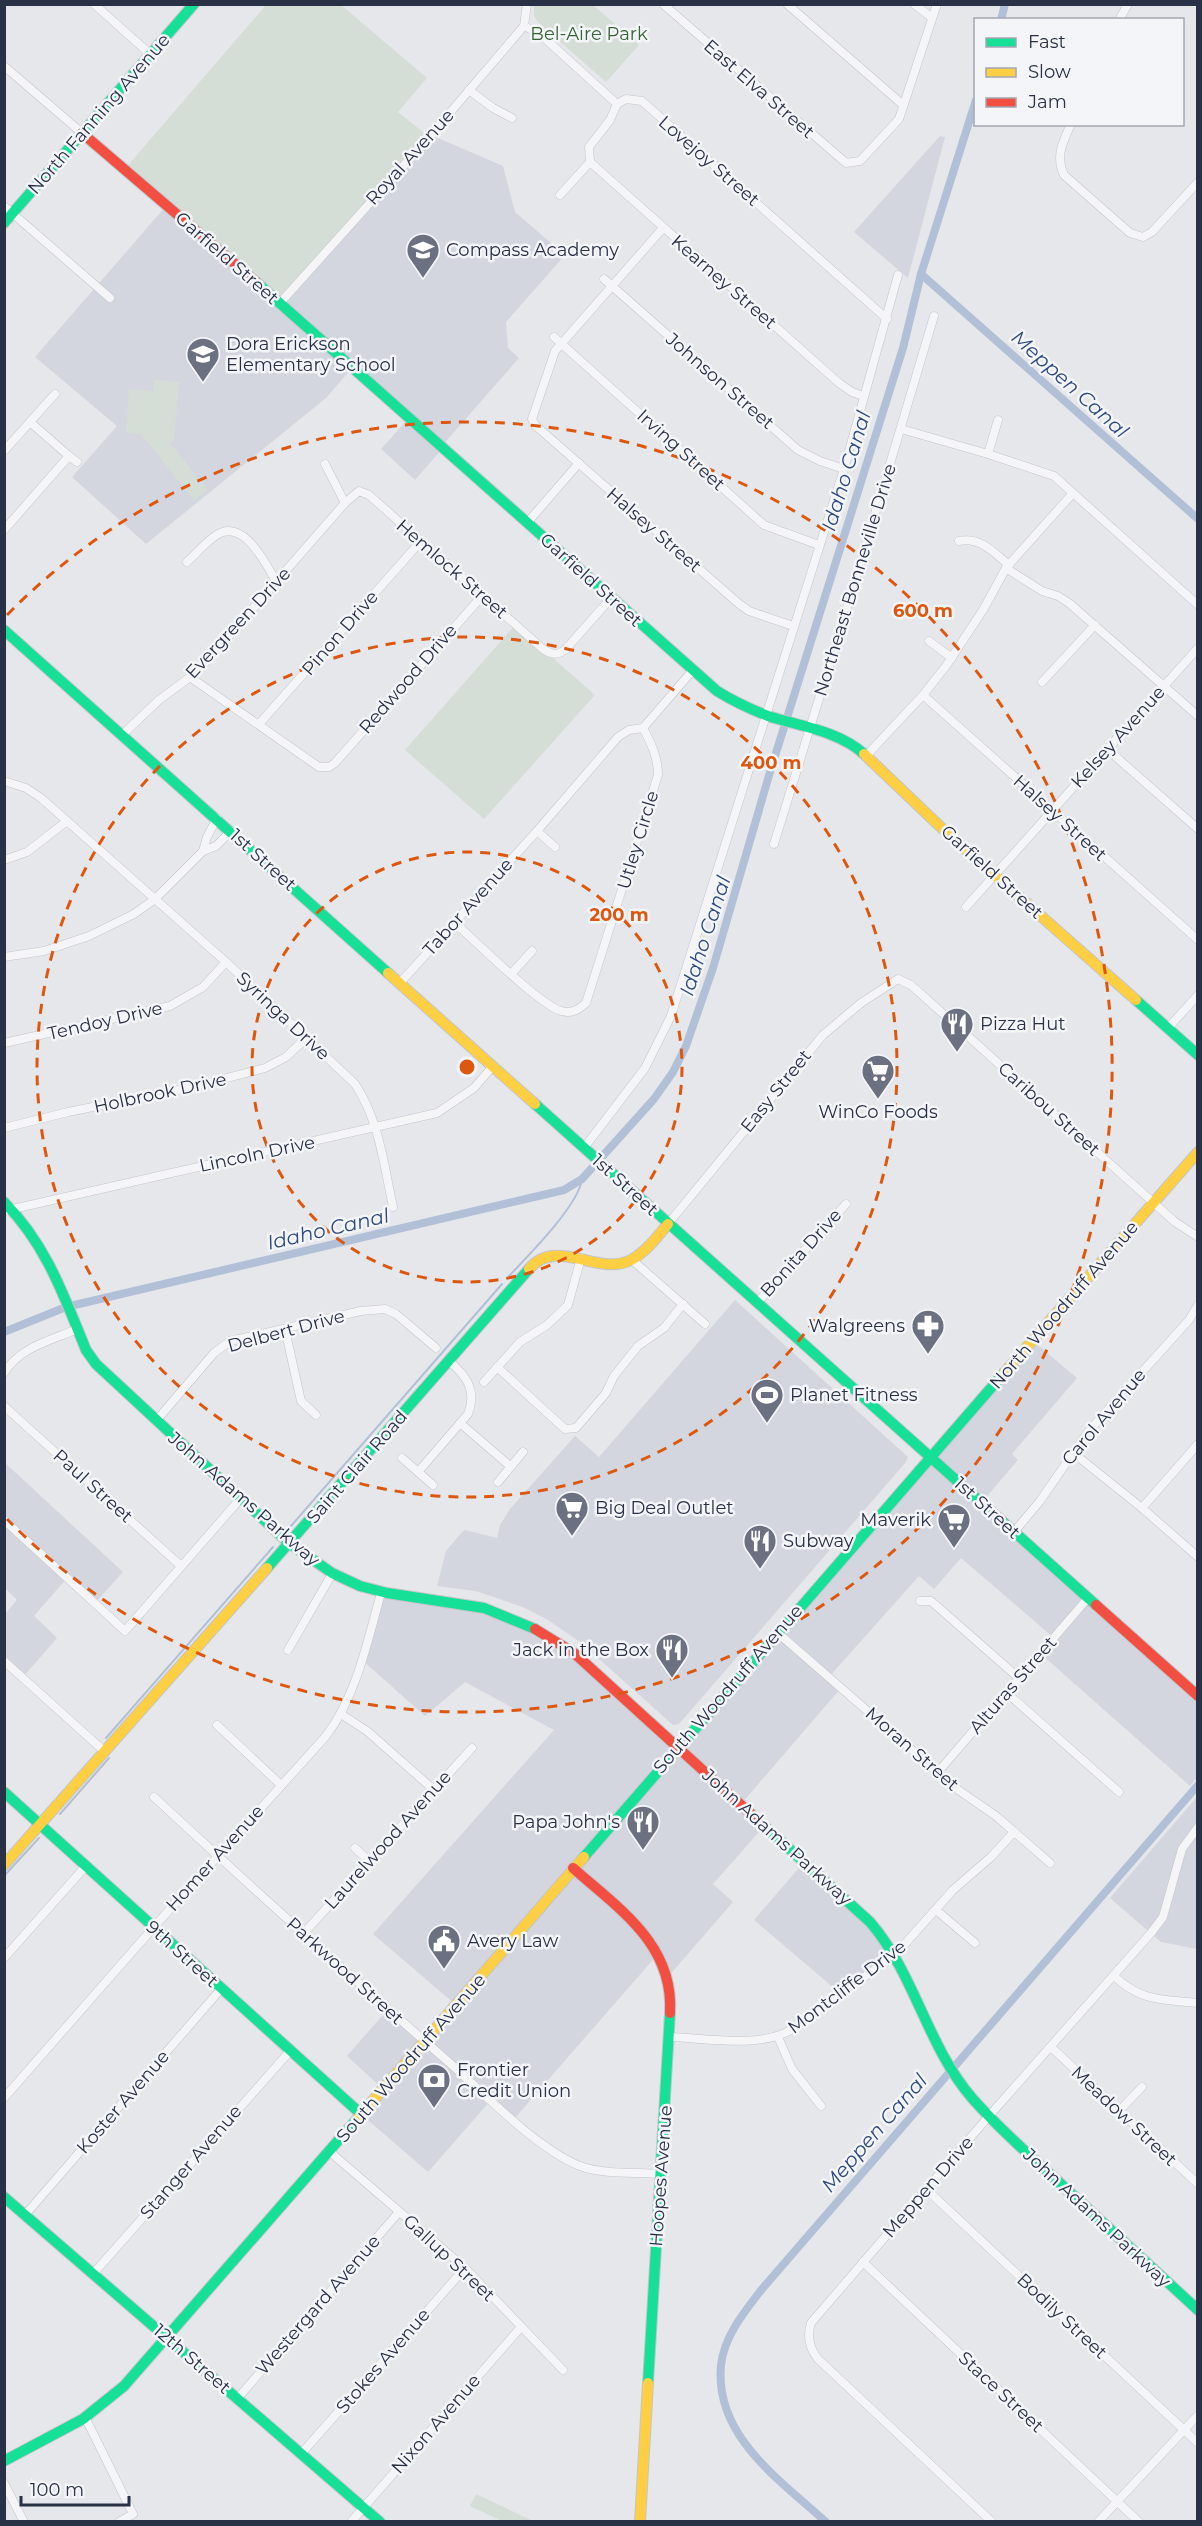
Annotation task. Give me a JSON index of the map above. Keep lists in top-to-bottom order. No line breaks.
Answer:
{"streets":{"street":["East Elva Street","North Fanning Avenue","Royal Avenue","Lovejoy Street","Garfield Street","Kearney Street","Johnson Street","Irving Street","Halsey Street","Hemlock Street","Northeast Bonneville Drive","Evergreen Drive","Pinon Drive","Redwood Drive","Kelsey Avenue","Utley Circle","1st Street","Tabor Avenue","Syringa Drive","Tendoy Drive","Easy Street","Holbrook Drive","Caribou Street","Lincoln Drive","Bonita Drive","North Woodruff Avenue","Delbert Drive","Carol Avenue","Saint Clair Road","Paul Street","John Adams Parkway","Alturas Street","South Woodruff Avenue","Moran Street","Laurelwood Avenue","Homer Avenue","9th Street","Parkwood Street","Montcliffe Drive","Koster Avenue","Meadow Street","Stanger Avenue","Hoopes Avenue","Meppen Drive","Gallup Street","Westergard Avenue","Bodily Street","12th Street","Stokes Avenue","Stace Street","Nixon Avenue"]},"crossings":[["North Fanning Avenue","Garfield Street"],["Royal Avenue","Garfield Street"],["Garfield Street","Hemlock Street"],["Garfield Street","Northeast Bonneville Drive"],["Garfield Street","Kelsey Avenue"],["Garfield Street","Tabor Avenue"],["Irving Street","Halsey Street"],["Halsey Street","Kelsey Avenue"],["Hemlock Street","Evergreen Drive"],["Hemlock Street","Pinon Drive"],["Hemlock Street","Redwood Drive"],["Evergreen Drive","1st Street"],["Pinon Drive","Redwood Drive"],["Utley Circle","Tabor Avenue"],["1st Street","Tabor Avenue"],["1st Street","Easy Street"],["1st Street","Lincoln Drive"],["1st Street","Bonita Drive"],["1st Street","North Woodruff Avenue"],["1st Street","Carol Avenue"],["1st Street","Alturas Street"],["1st Street","South Woodruff Avenue"],["Syringa Drive","Tendoy Drive"],["Syringa Drive","Holbrook Drive"],["Syringa Drive","Lincoln Drive"],["Easy Street","Caribou Street"],["Caribou Street","North Woodruff Avenue"],["Lincoln Drive","John Adams Parkway"],["North Woodruff Avenue","South Woodruff Avenue"],["Delbert Drive","John Adams Parkway"],["Saint Clair Road","John Adams Parkway"],["Saint Clair Road","9th Street"],["John Adams Parkway","South Woodruff Avenue"],["John Adams Parkway","Homer Avenue"],["John Adams Parkway","Montcliffe Drive"],["John Adams Parkway","Meppen Drive"],["Alturas Street","Moran Street"],["South Woodruff Avenue","Moran Street"],["South Woodruff Avenue","9th Street"],["South Woodruff Avenue","Parkwood Street"],["South Woodruff Avenue","Hoopes Avenue"],["South Woodruff Avenue","Gallup Street"],["South Woodruff Avenue","12th Street"],["Moran Street","Montcliffe Drive"],["Laurelwood Avenue","Parkwood Street"],["Homer Avenue","9th Street"],["Homer Avenue","Parkwood Street"],["9th Street","Koster Avenue"],["9th Street","Stanger Avenue"],["Parkwood Street","Hoopes Avenue"],["Montcliffe Drive","Hoopes Avenue"],["Koster Avenue","12th Street"],["Meadow Street","Meppen Drive"],["Stanger Avenue","12th Street"],["Meppen Drive","Bodily Street"],["Meppen Drive","Stace Street"],["Gallup Street","Westergard Avenue"],["Gallup Street","Stokes Avenue"],["Gallup Street","Nixon Avenue"],["Westergard Avenue","12th Street"],["12th Street","Stokes Avenue"],["12th Street","Nixon Avenue"]],"water":["Meppen Canal","Idaho Canal"],"parks":["Bel-Aire Park"],"places":{"school or university":["Compass Academy","Dora Erickson Elementary School"],"restaurant":["Pizza Hut","Subway","Jack in the Box","Papa John's"],"supermarket":["WinCo Foods","Big Deal Outlet","Maverik"],"pharmacy":["Walgreens"],"sports":["Planet Fitness"],"public building":["Avery Law"],"bank":["Frontier Credit Union"]},"legend":["Fast","Slow","Jam"],"scale_bar":"100 m","rings":["600 m","400 m","200 m"]}
